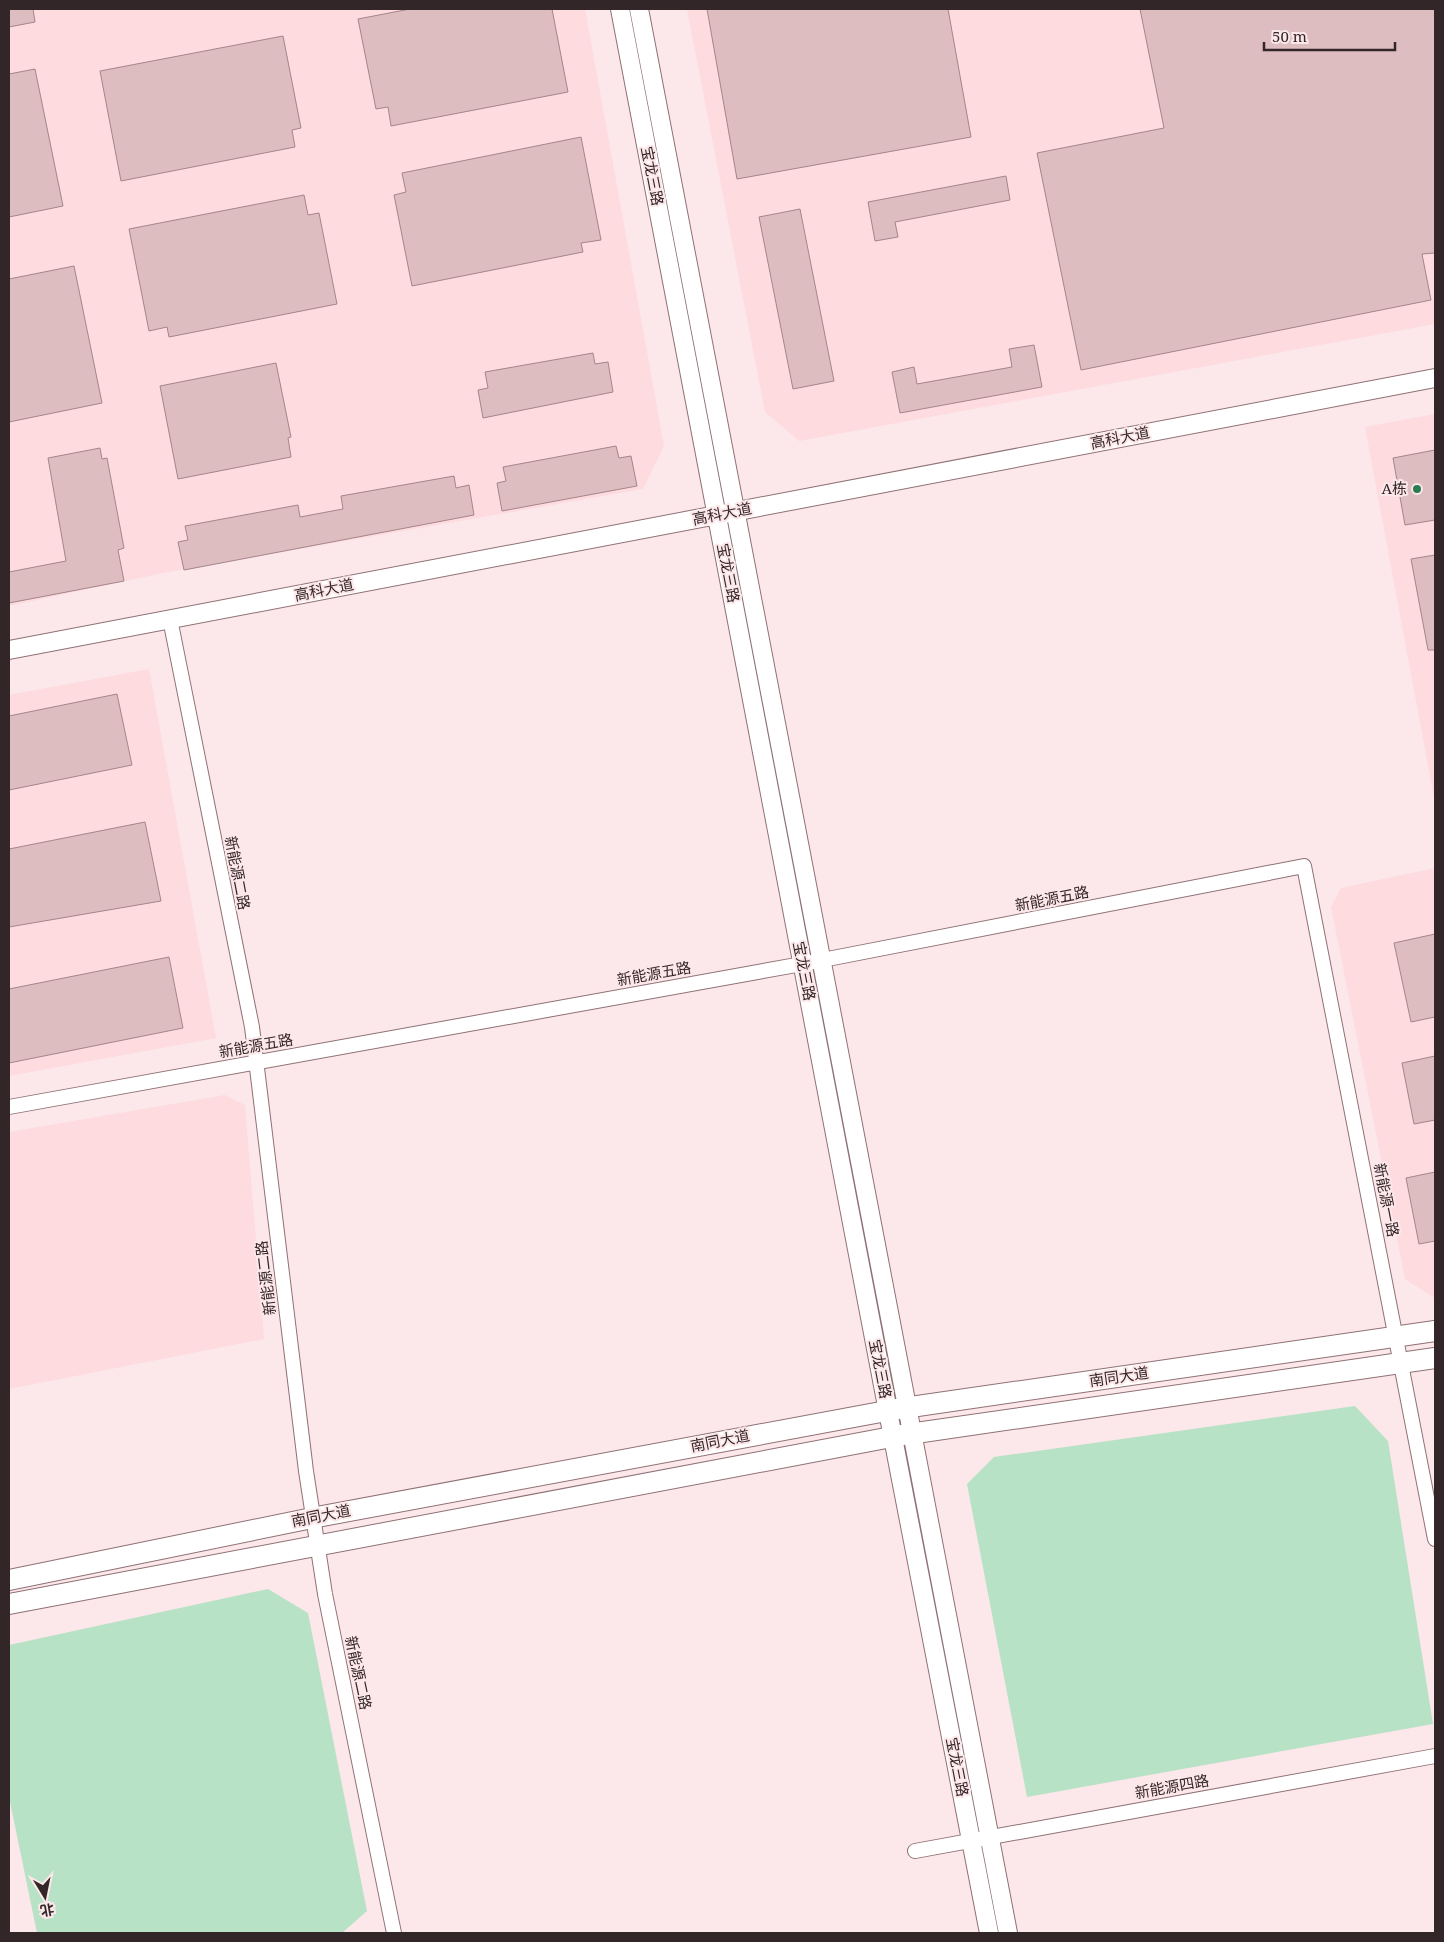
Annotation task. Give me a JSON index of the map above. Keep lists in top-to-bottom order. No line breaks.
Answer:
{"streets":{"main road":["南同大道"],"street":["宝龙三路","高科大道","新能源二路","新能源五路","新能源一路","新能源四路"]},"crossings":[["宝龙三路","高科大道"],["宝龙三路","新能源五路"],["宝龙三路","南同大道"],["宝龙三路","新能源四路"],["高科大道","新能源二路"],["新能源二路","新能源五路"],["新能源二路","南同大道"],["新能源五路","新能源一路"],["新能源一路","南同大道"]],"places":["A栋"],"scale_bar":"50 m","north":"bottom"}
